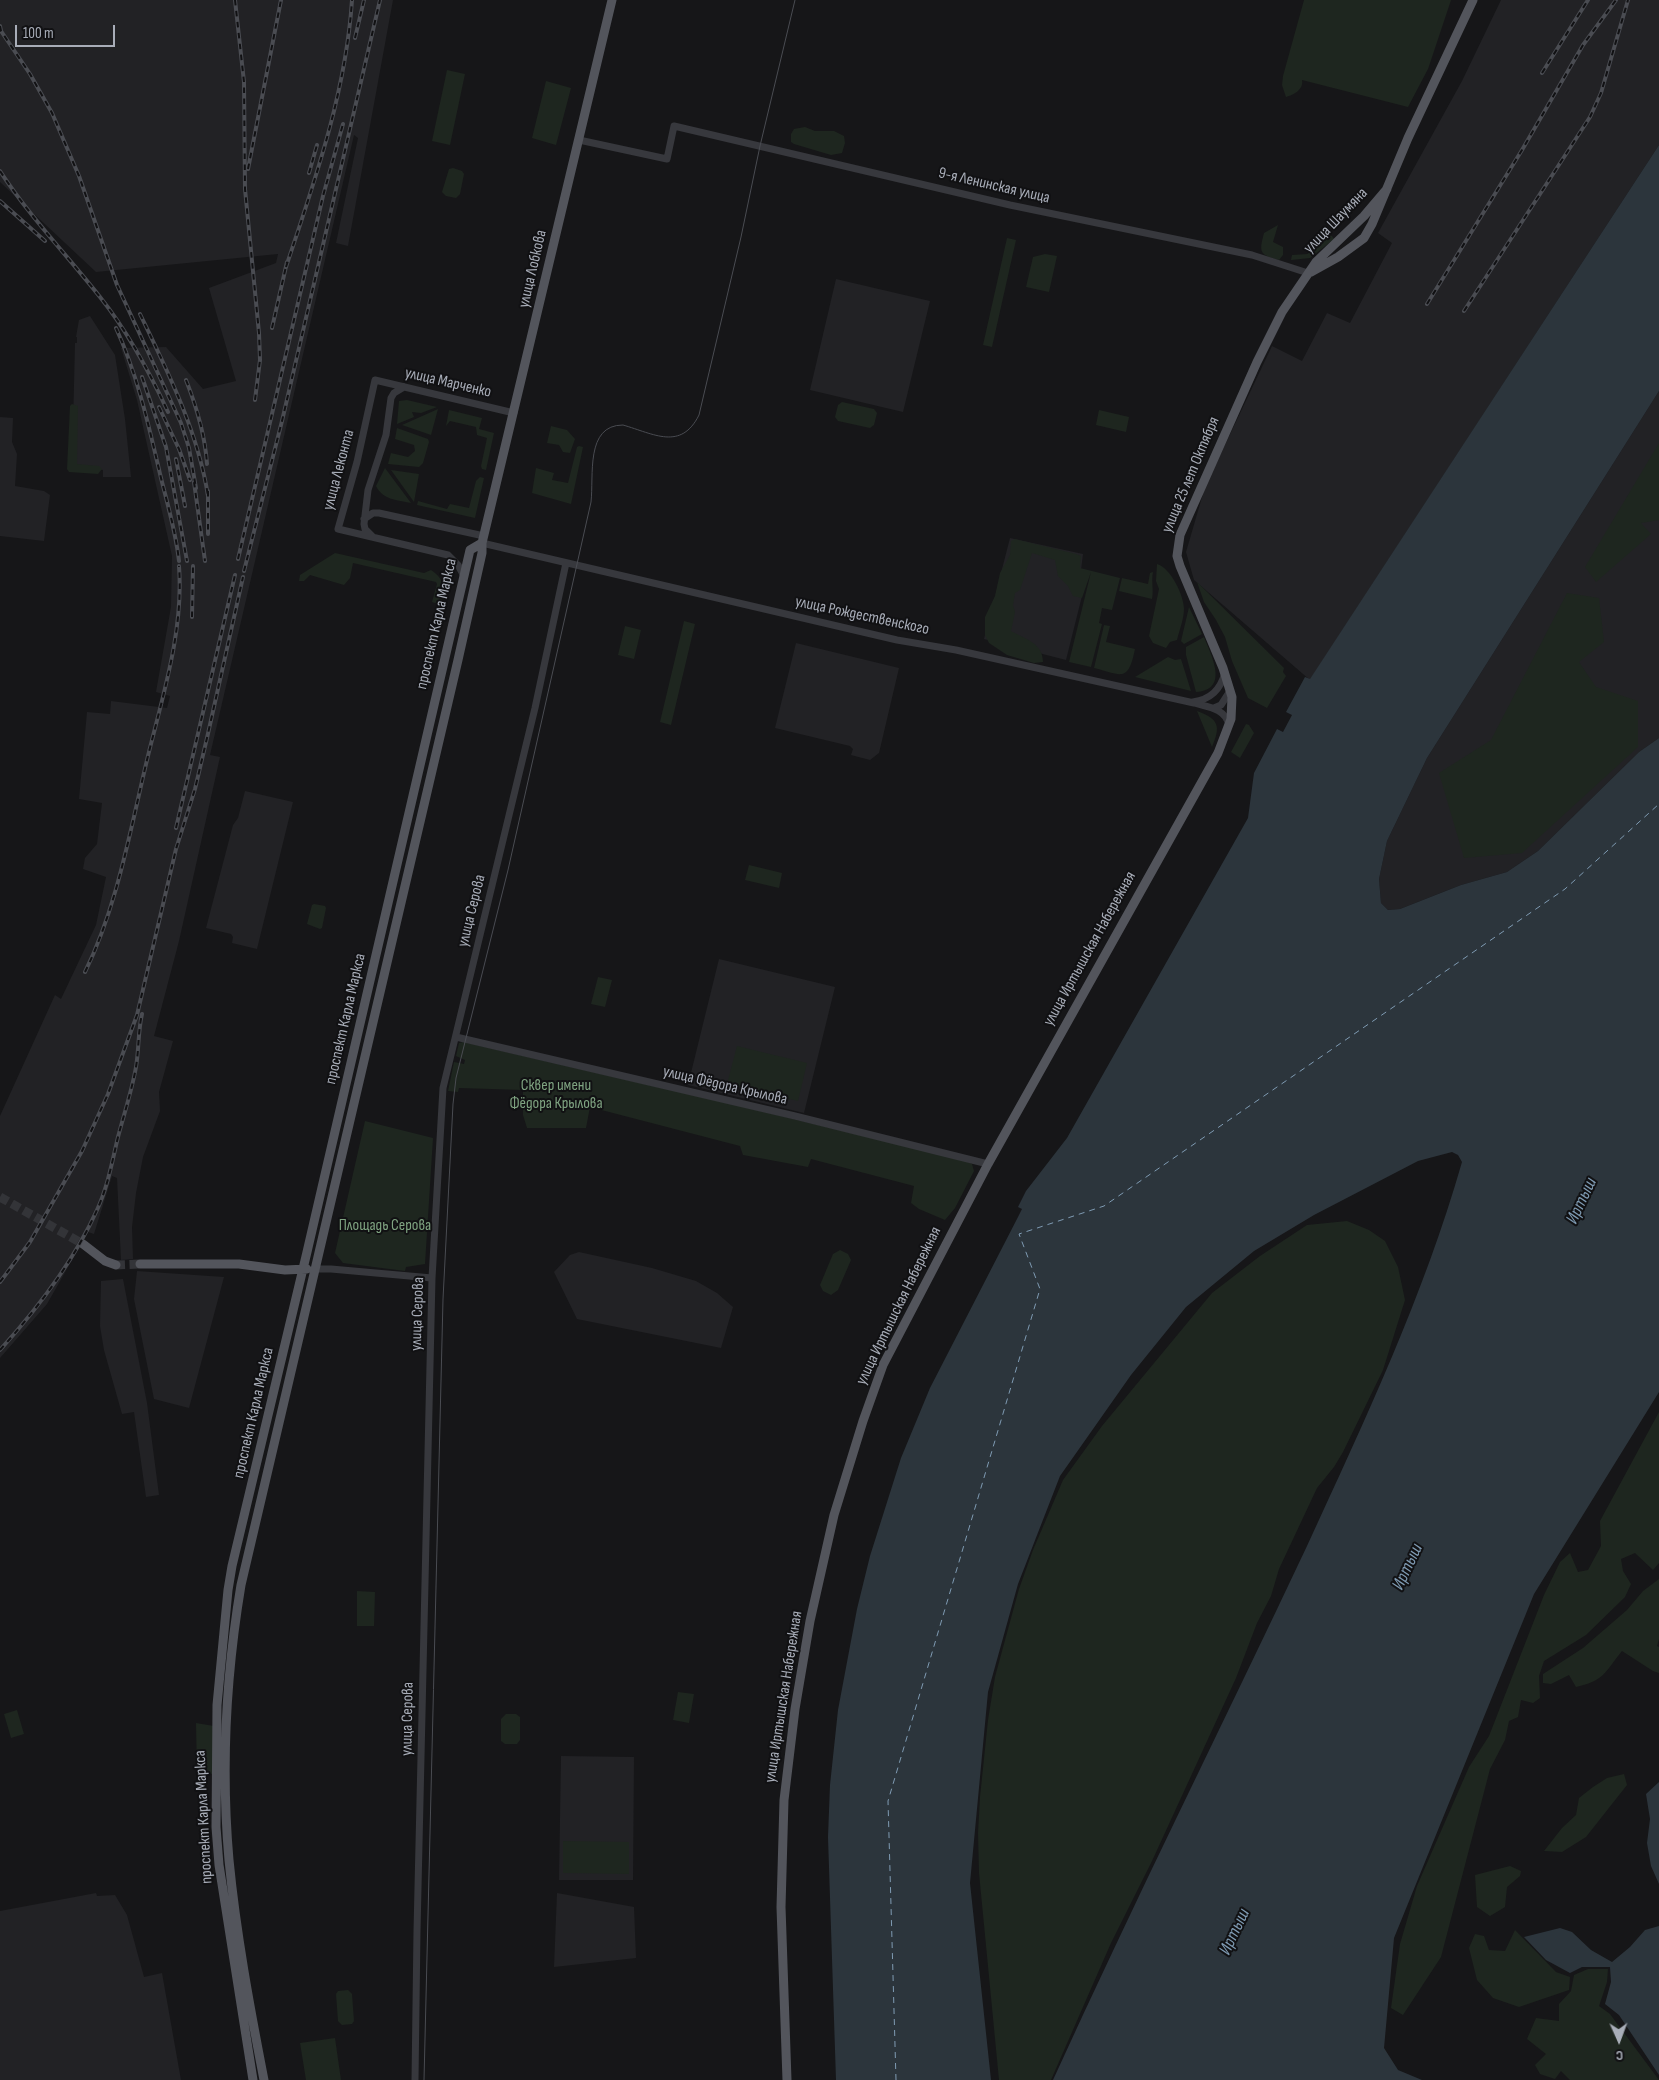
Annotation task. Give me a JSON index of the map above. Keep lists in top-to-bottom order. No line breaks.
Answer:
{"streets":{"main road":["улица Шаумяна","улица Лобкова","улица 25 лет Октября","проспект Карла Маркса","улица Иртышская Набережная"],"street":["9-я Ленинская улица","улица Марченко","улица Леконта","улица Рождественского","улица Серова","улица Фёдора Крылова"]},"crossings":[["9-я Ленинская улица","улица Шаумяна"],["9-я Ленинская улица","улица Лобкова"],["9-я Ленинская улица","улица 25 лет Октября"],["улица Шаумяна","улица 25 лет Октября"],["улица Лобкова","улица Марченко"],["улица Лобкова","улица Рождественского"],["улица Лобкова","проспект Карла Маркса"],["улица Марченко","улица Леконта"],["улица 25 лет Октября","улица Иртышская Набережная"],["улица Рождественского","проспект Карла Маркса"],["улица Рождественского","улица Серова"],["улица Серова","улица Фёдора Крылова"],["улица Иртышская Набережная","улица Фёдора Крылова"]],"water":["Иртыш"],"parks":["Сквер имени Фёдора Крылова","Площадь Серова"],"scale_bar":"100 m","north":"bottom"}
